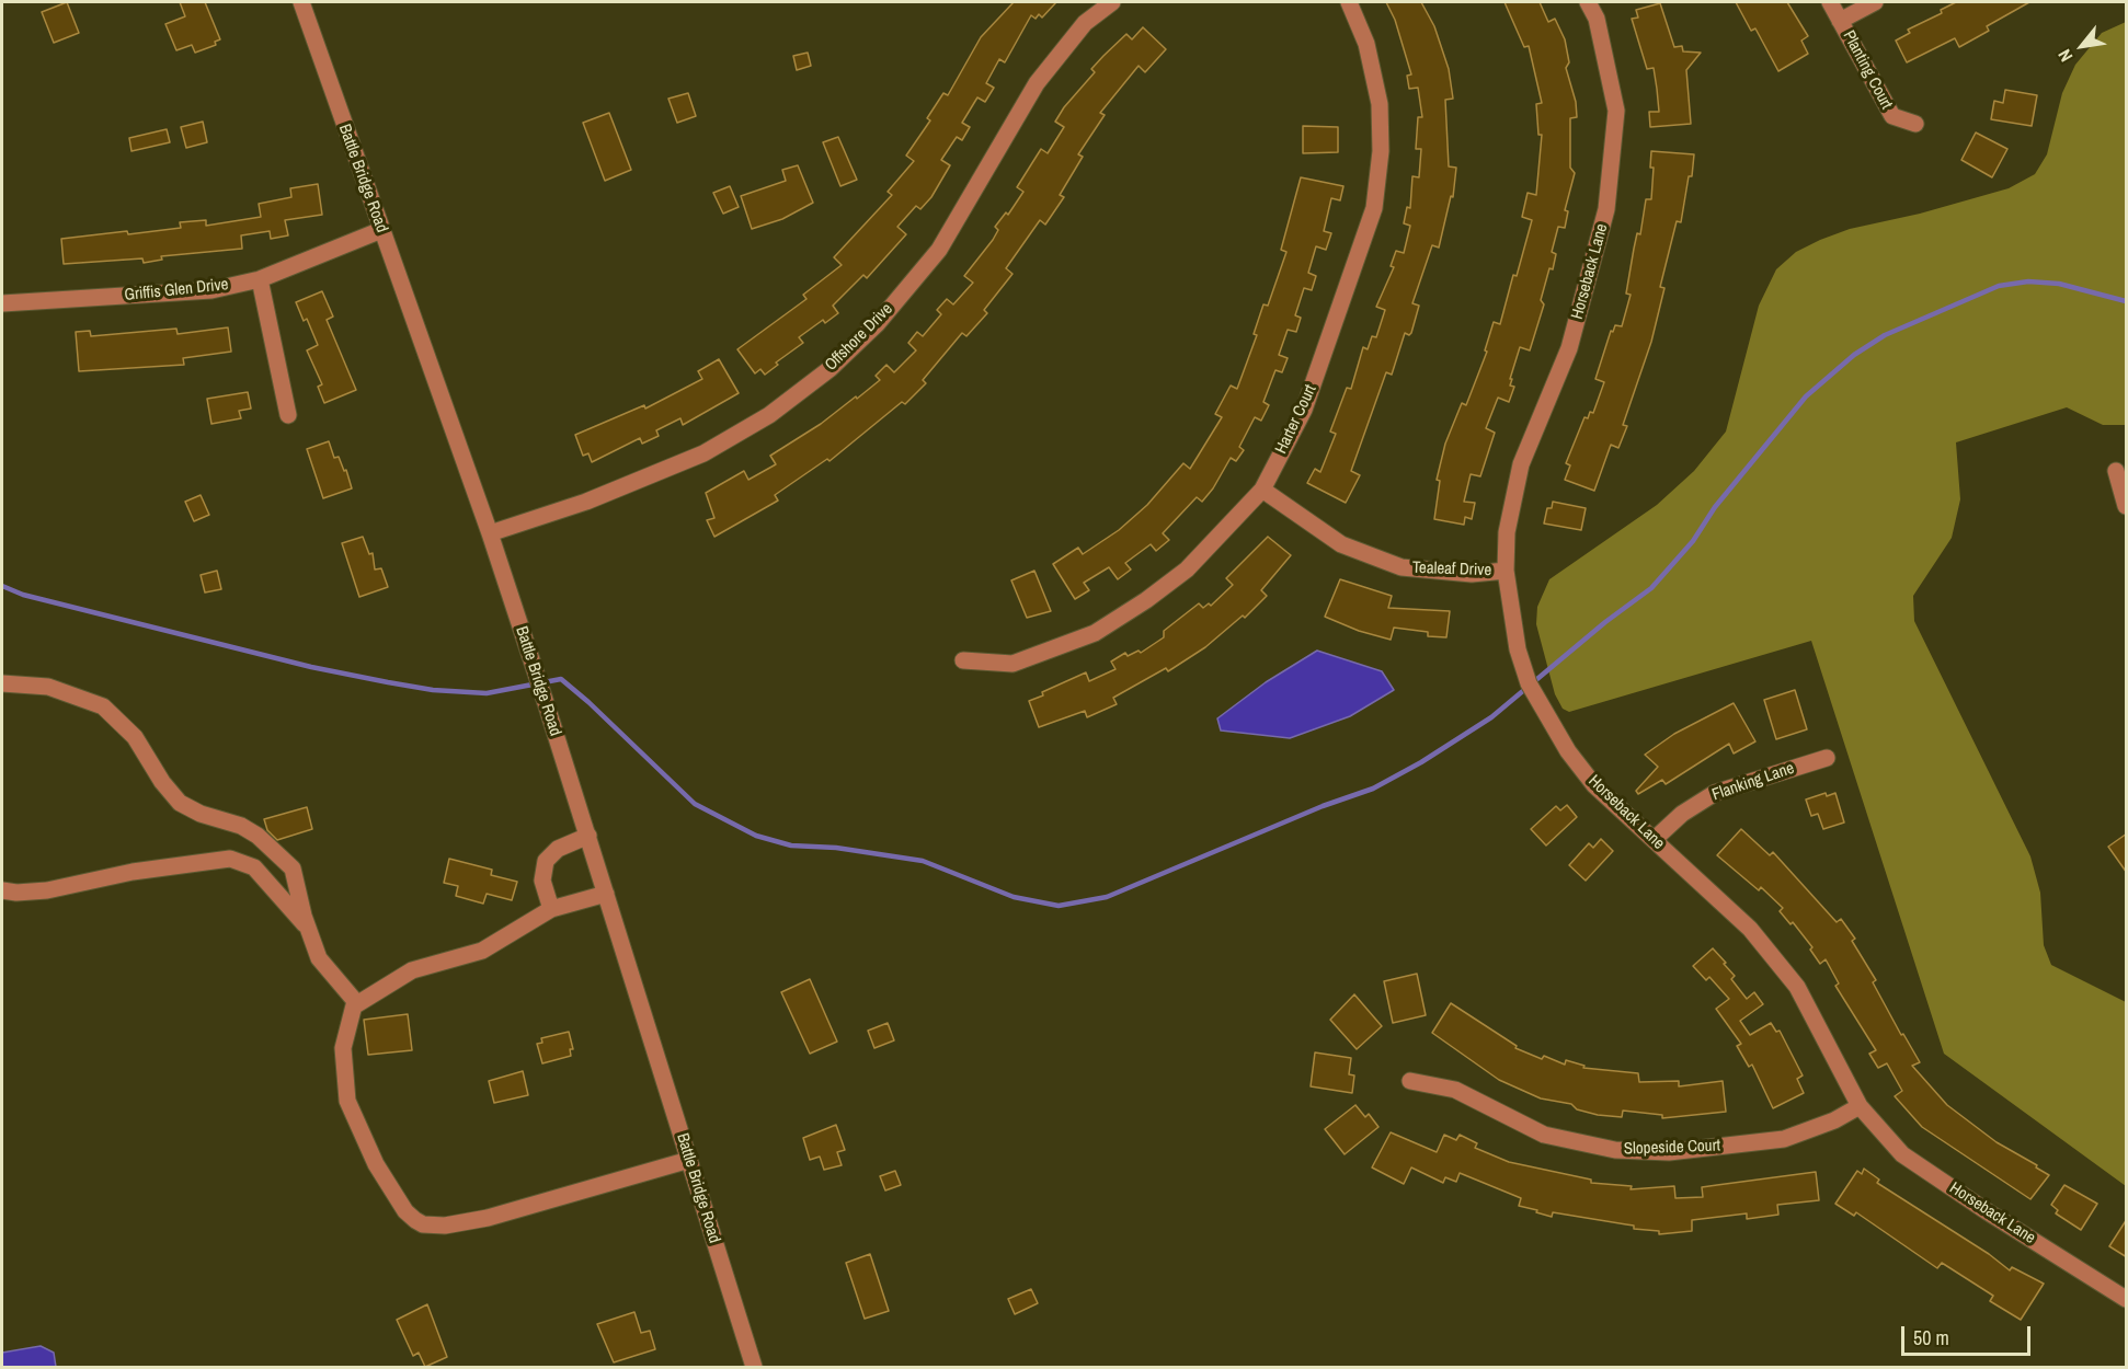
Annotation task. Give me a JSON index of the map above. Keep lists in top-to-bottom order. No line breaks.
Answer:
{"streets":{"street":["Planting Court","Battle Bridge Road","Horseback Lane","Griffis Glen Drive","Offshore Drive","Harter Court","Tealeaf Drive","Flanking Lane","Slopeside Court"]},"crossings":[["Battle Bridge Road","Griffis Glen Drive"],["Battle Bridge Road","Offshore Drive"],["Horseback Lane","Tealeaf Drive"],["Horseback Lane","Flanking Lane"],["Horseback Lane","Slopeside Court"],["Harter Court","Tealeaf Drive"]],"scale_bar":"50 m","north":"bottom left"}
